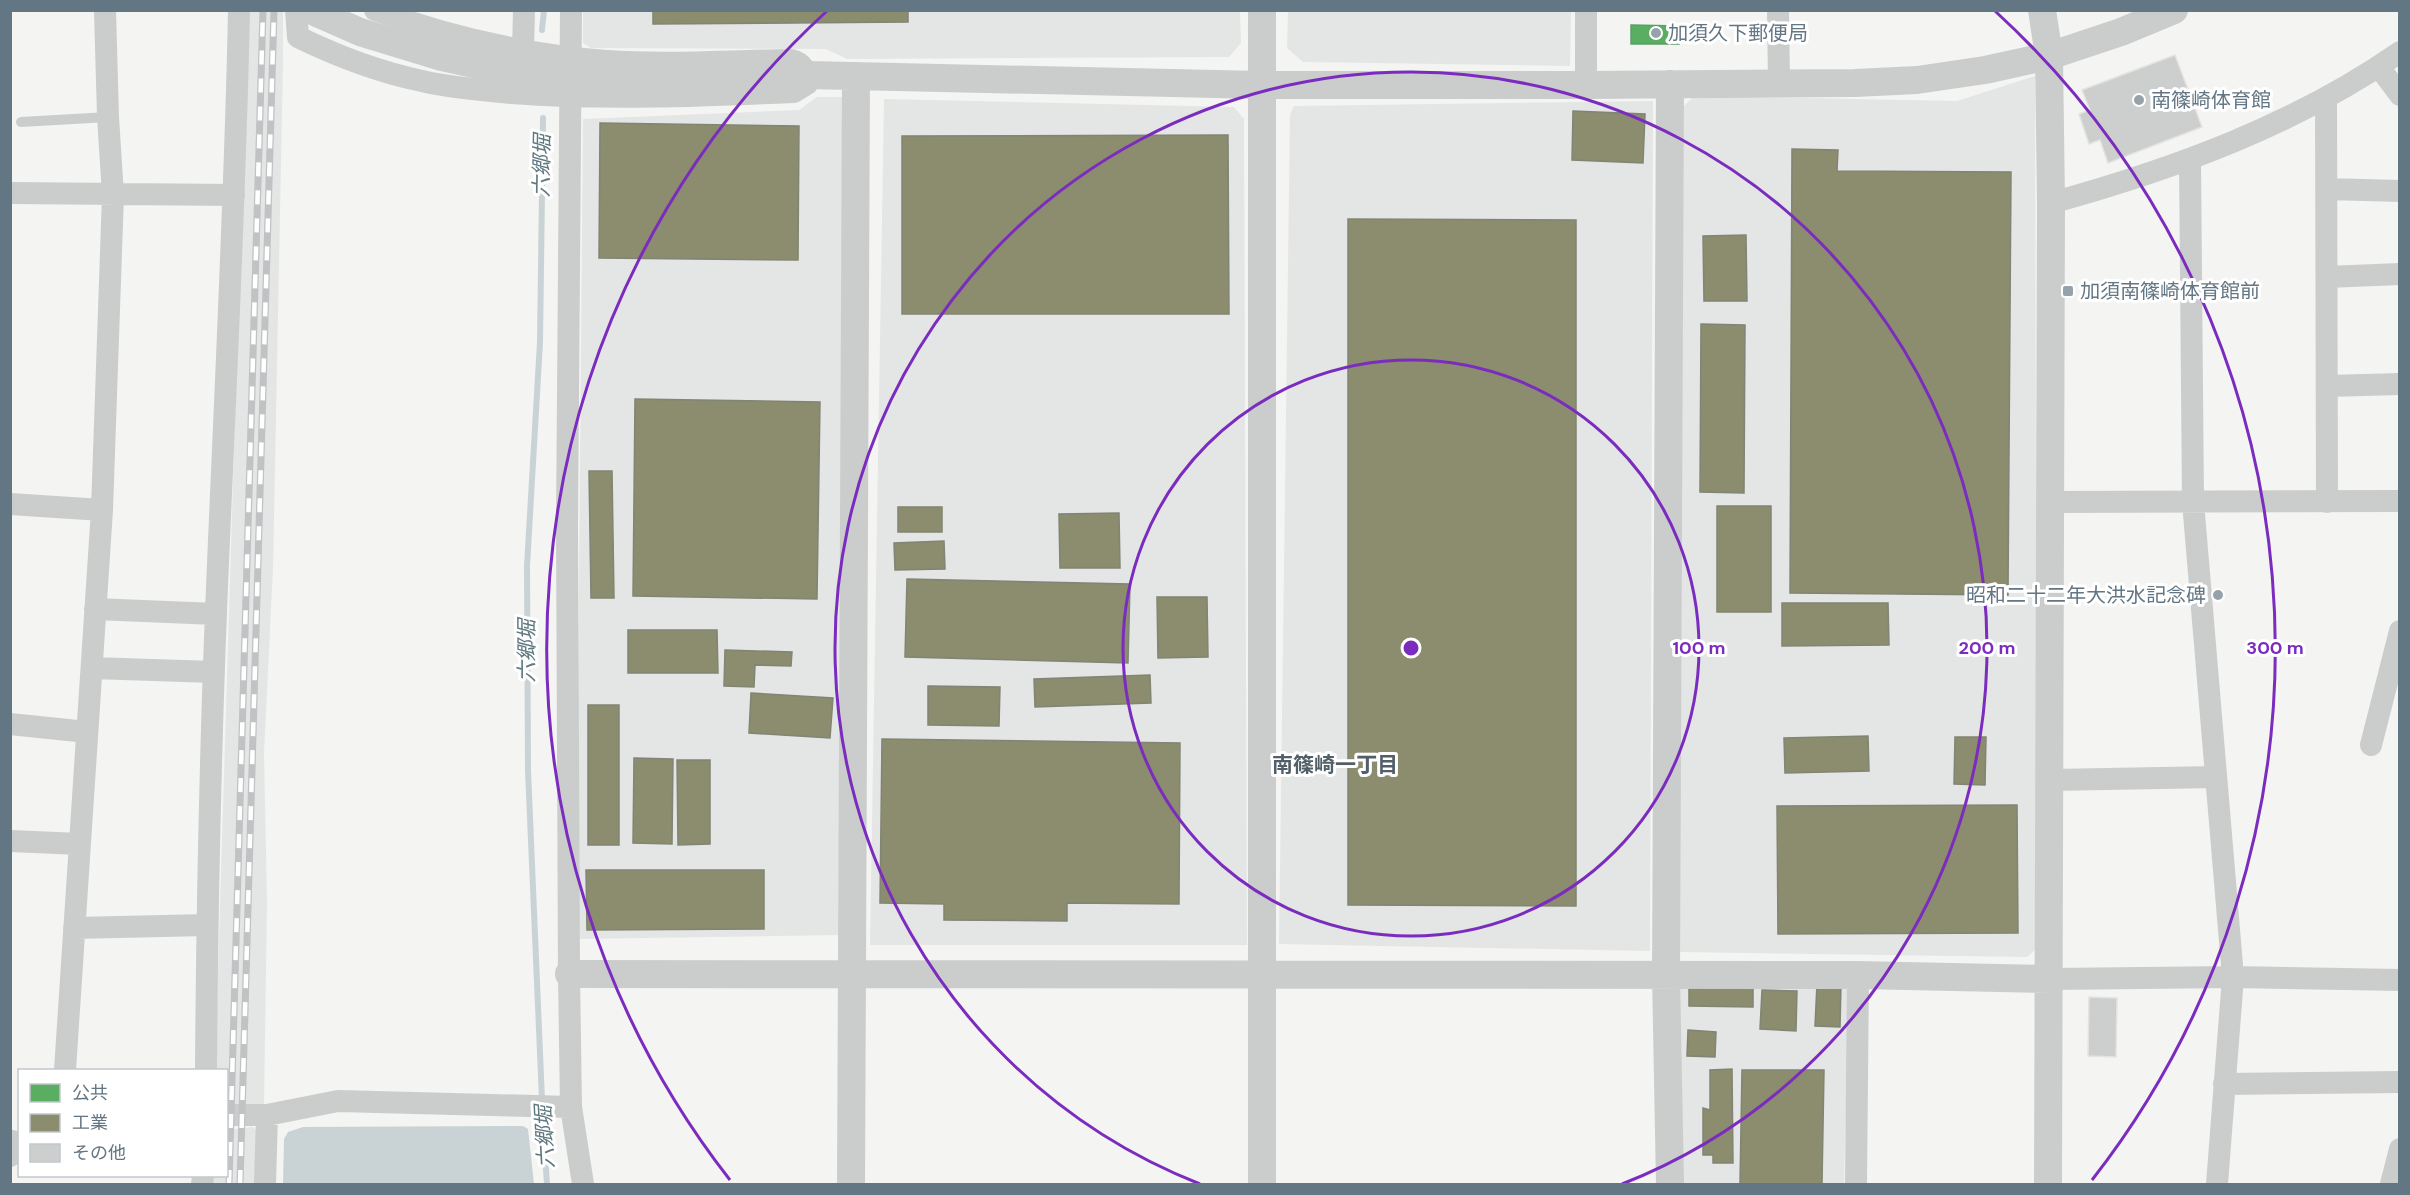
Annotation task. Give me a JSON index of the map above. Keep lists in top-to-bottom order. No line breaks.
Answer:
{"districts":["南篠崎一丁目"],"water":["六郷堀"],"places":{"other":["加須久下郵便局","南篠崎体育館","昭和二十二年大洪水記念碑"],"transit":["加須南篠崎体育館前"]},"legend":["公共","工業","その他"],"rings":["100 m","200 m","300 m"]}
